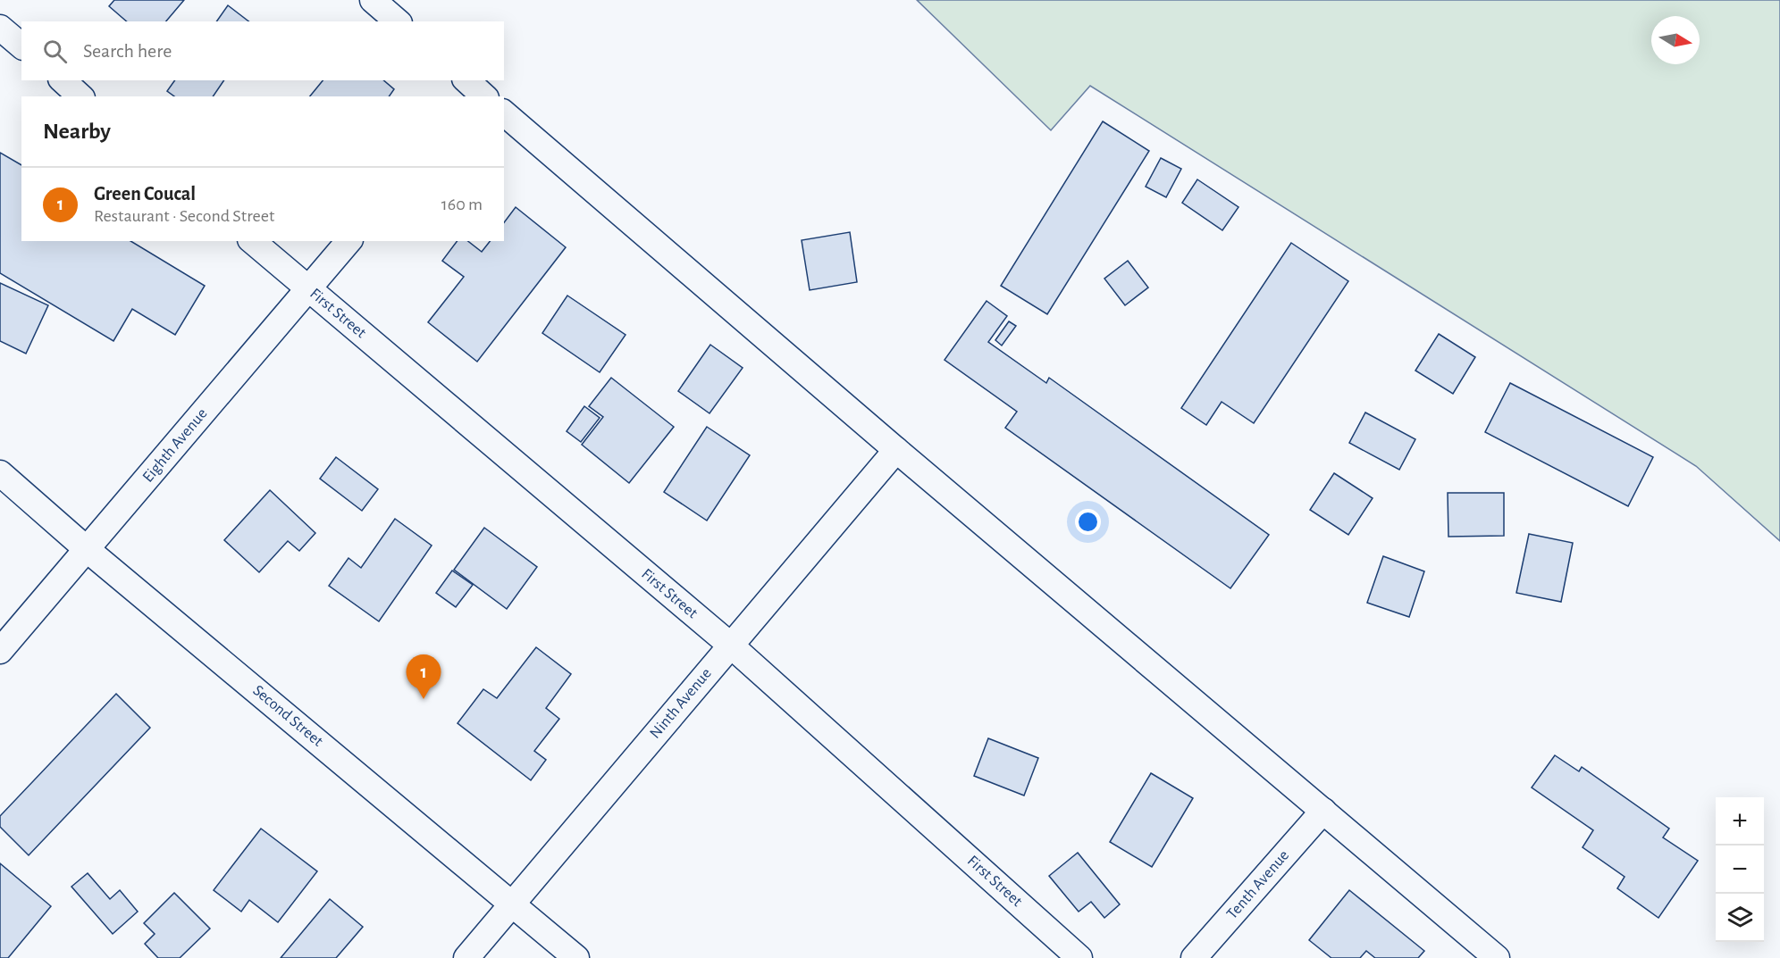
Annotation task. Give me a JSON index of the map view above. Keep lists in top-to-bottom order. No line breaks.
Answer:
{"streets":{"street":["First Street","Eighth Avenue","Ninth Avenue","Second Street","Tenth Avenue"]},"crossings":[["First Street","Eighth Avenue"],["First Street","Ninth Avenue"],["Eighth Avenue","Second Street"],["Ninth Avenue","Second Street"]],"north":"right","page":{"search":"Search here","heading":"Nearby","list":[{"mark":"1","name":"Green Coucal","note":"Restaurant · Second Street","value":"160 m"}],"pins":"1","map_buttons":["+","−"]}}
